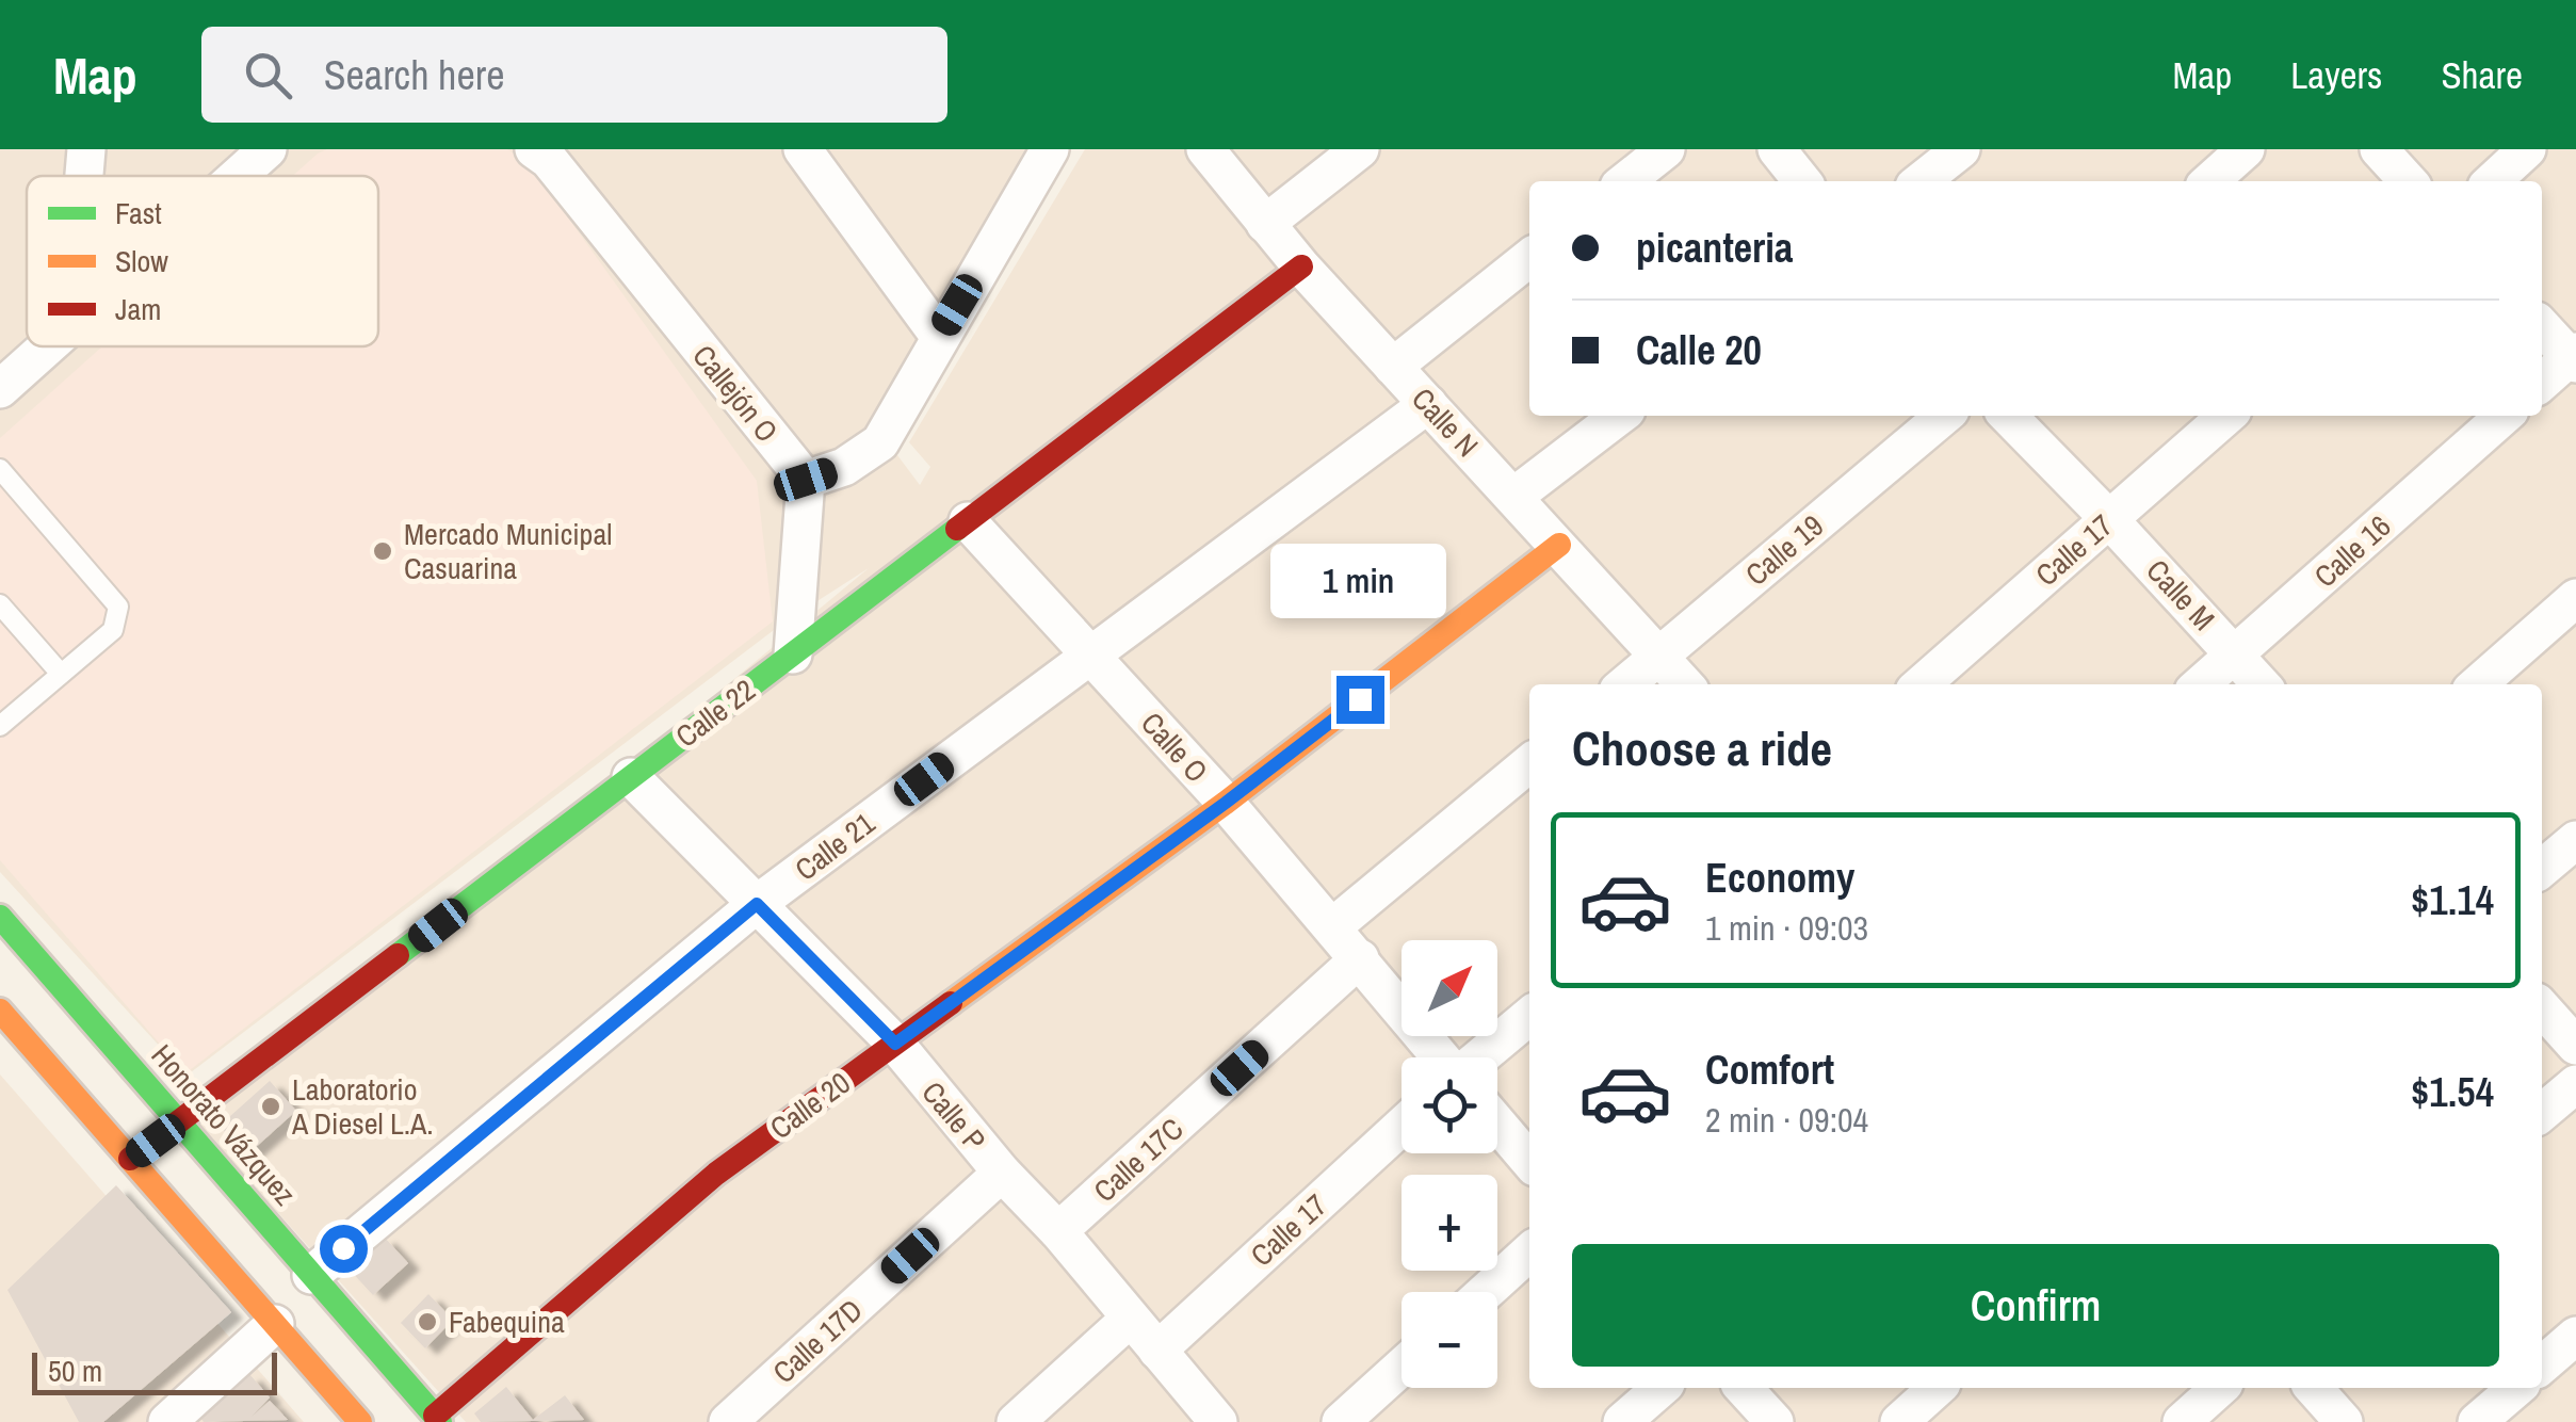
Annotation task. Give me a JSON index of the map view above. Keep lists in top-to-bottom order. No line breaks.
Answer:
{"streets":{"street":["Callejón O","Calle N","Calle 19","Calle 17","Calle 16","Calle M","Calle 22","Calle O","Calle 21","Calle 20","Calle P","Honorato Vázquez","Calle 17C","Calle 17D"]},"crossings":[["Calle N","Calle 19"],["Calle N","Calle 22"],["Calle N","Calle 21"],["Calle N","Calle 20"],["Calle 17","Calle M"],["Calle 17","Calle P"],["Calle 16","Calle M"],["Calle 22","Calle O"],["Calle 22","Calle P"],["Calle 22","Honorato Vázquez"],["Calle O","Calle 21"],["Calle O","Calle 20"],["Calle O","Calle 17C"],["Calle 21","Calle P"],["Calle 21","Honorato Vázquez"],["Calle 20","Calle P"],["Calle 20","Honorato Vázquez"],["Calle P","Calle 17C"],["Calle P","Calle 17D"]],"places":["Mercado Municipal Casuarina","Laboratorio A Diesel L.A.","Fabequina"],"legend":["Fast","Slow","Jam"],"scale_bar":"50 m","north":"top right","page":{"header":"Map","search":"Search here","nav":["Map","Layers","Share"],"banner":["picanteria","Calle 20"],"bubble":"1 min","heading":"Choose a ride","list":[{"name":"Economy","note":"1 min · 09:03","value":"$1.14"},{"name":"Comfort","note":"2 min · 09:04","value":"$1.54"}],"map_buttons":["+","−"],"buttons":"Confirm","scale":"50 m"}}
